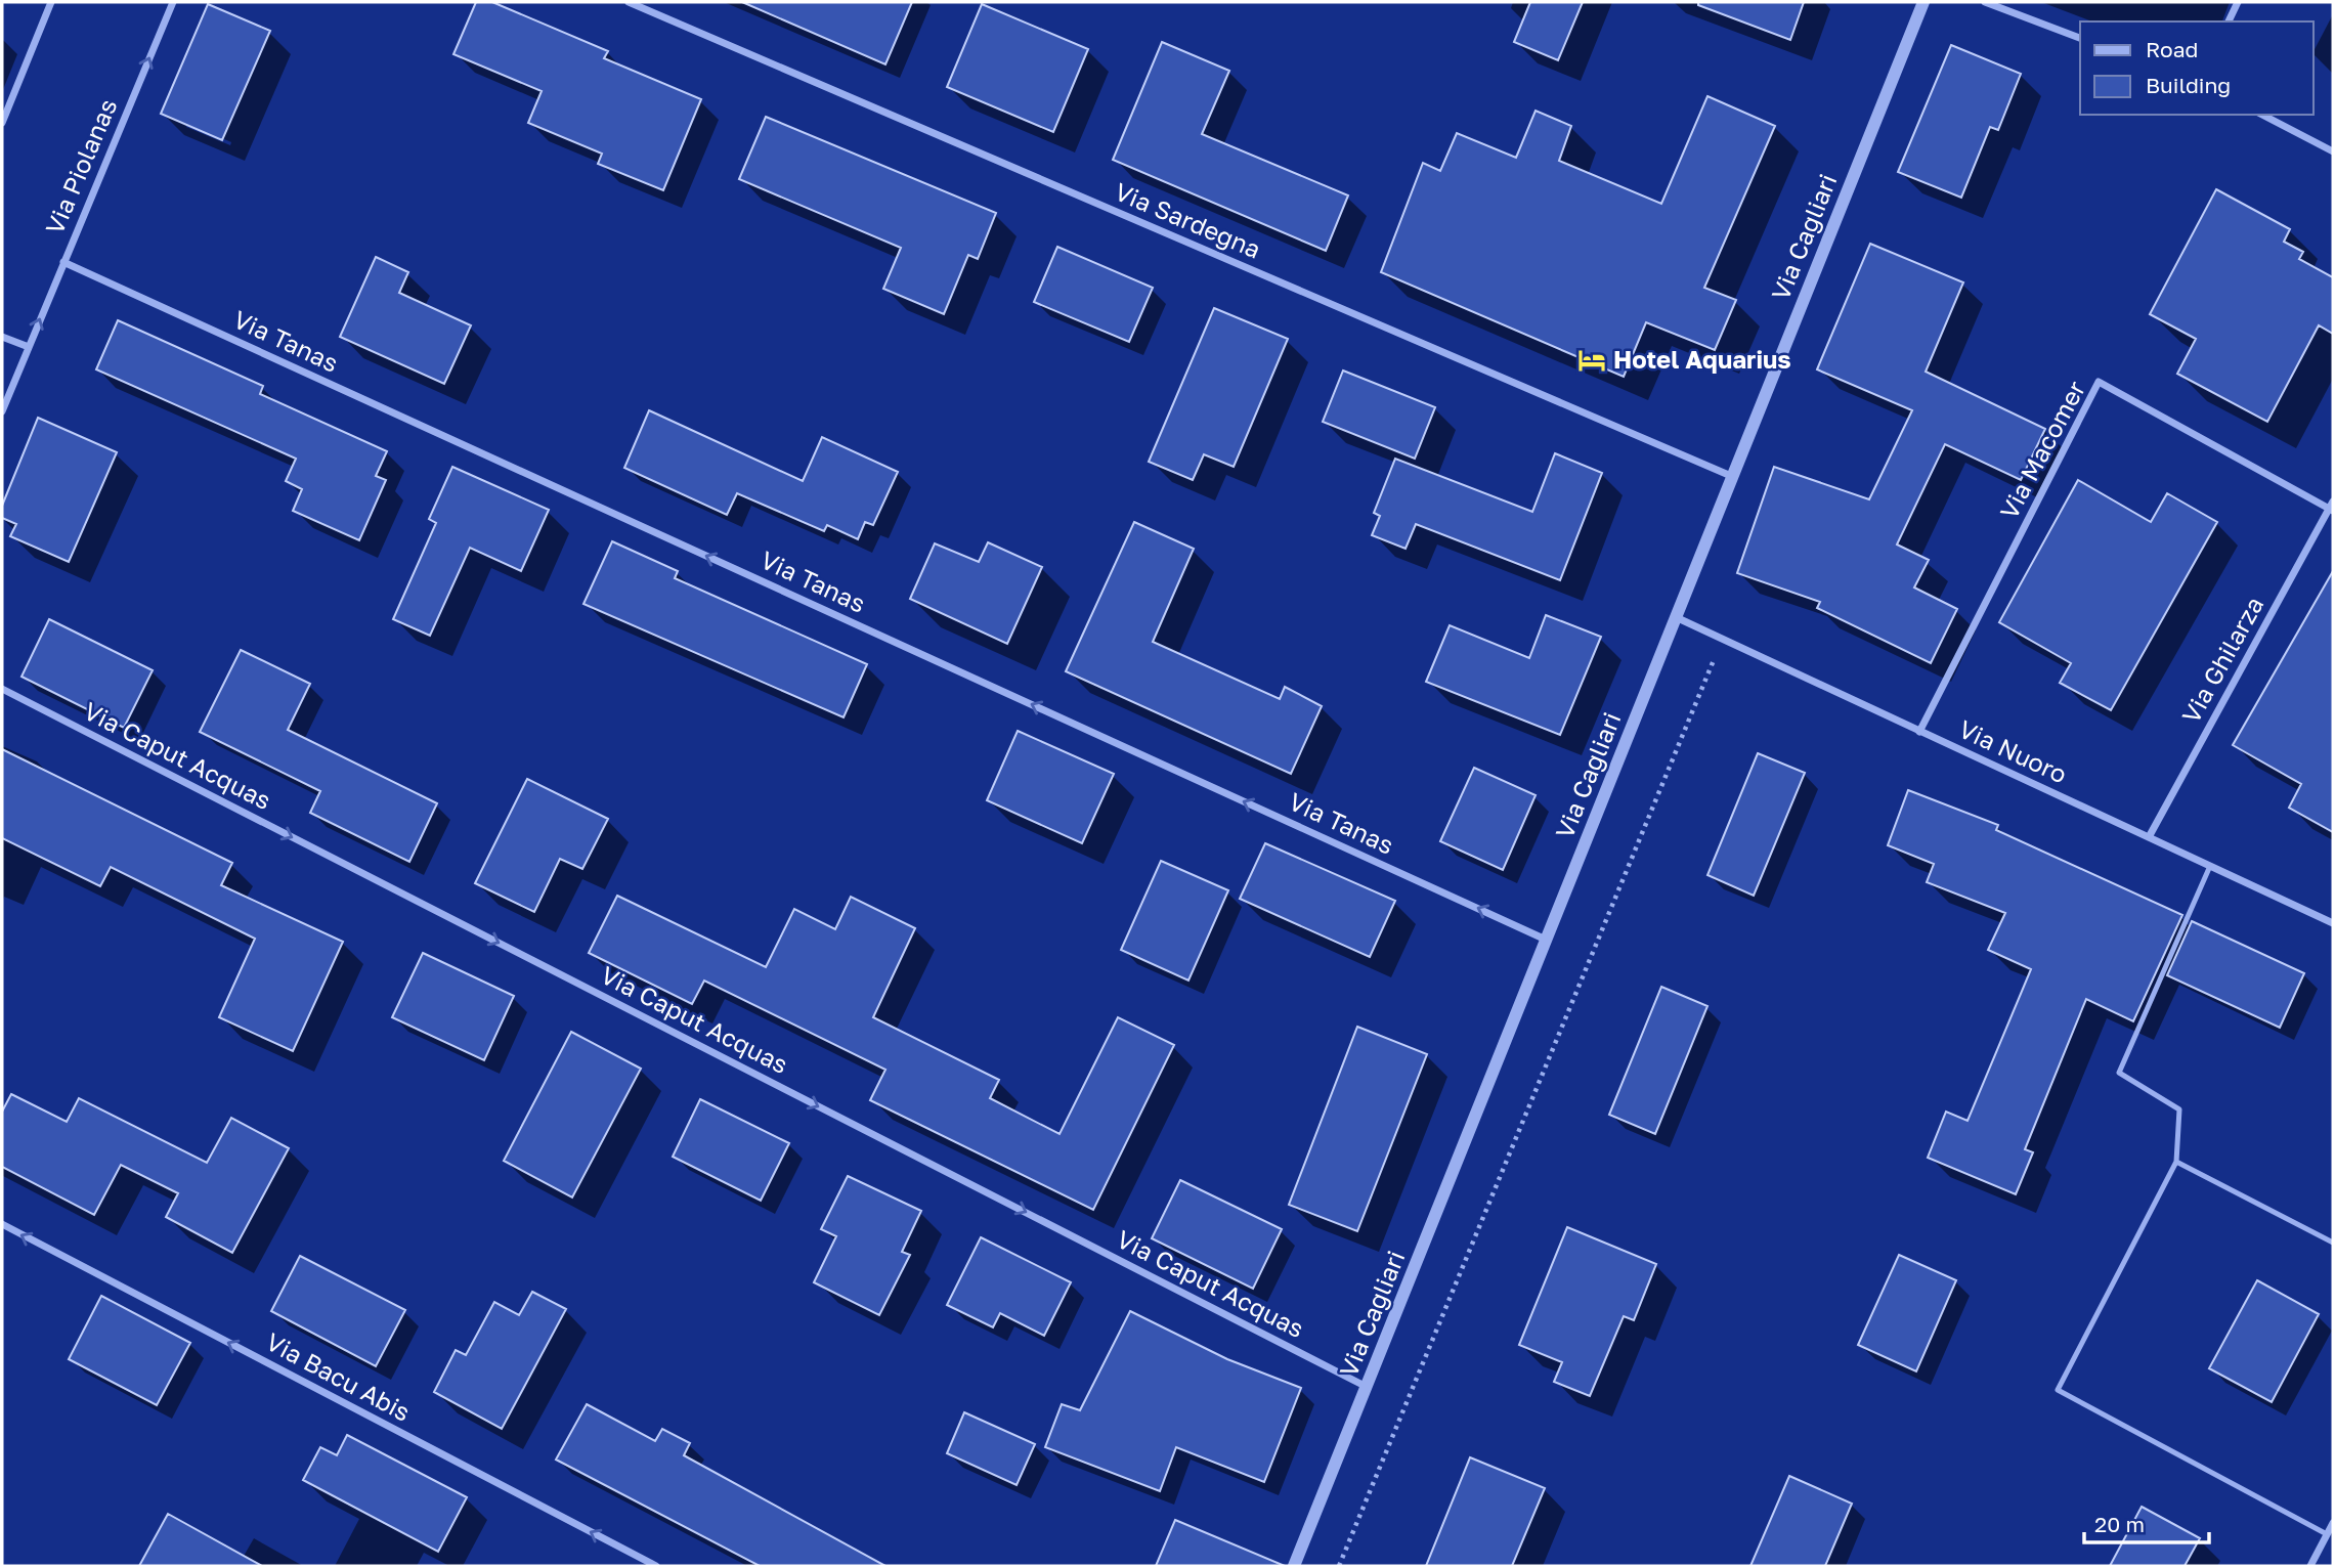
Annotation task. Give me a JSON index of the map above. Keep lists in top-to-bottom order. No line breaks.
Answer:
{"streets":{"street":["Via Piolanas","Via Sardegna","Via Cagliari","Via Tanas","Via Macomer","Via Ghilarza","Via Nuoro","Via Caput Acquas","Via Bacu Abis"]},"crossings":[["Via Piolanas","Via Tanas"],["Via Sardegna","Via Cagliari"],["Via Cagliari","Via Tanas"],["Via Cagliari","Via Nuoro"],["Via Cagliari","Via Caput Acquas"],["Via Macomer","Via Ghilarza"],["Via Macomer","Via Nuoro"],["Via Ghilarza","Via Nuoro"]],"one_way":["Via Piolanas","Via Tanas","Via Caput Acquas","Via Bacu Abis"],"places":{"hotel":["Hotel Aquarius"]},"legend":["Road","Building"],"scale_bar":"20 m"}
